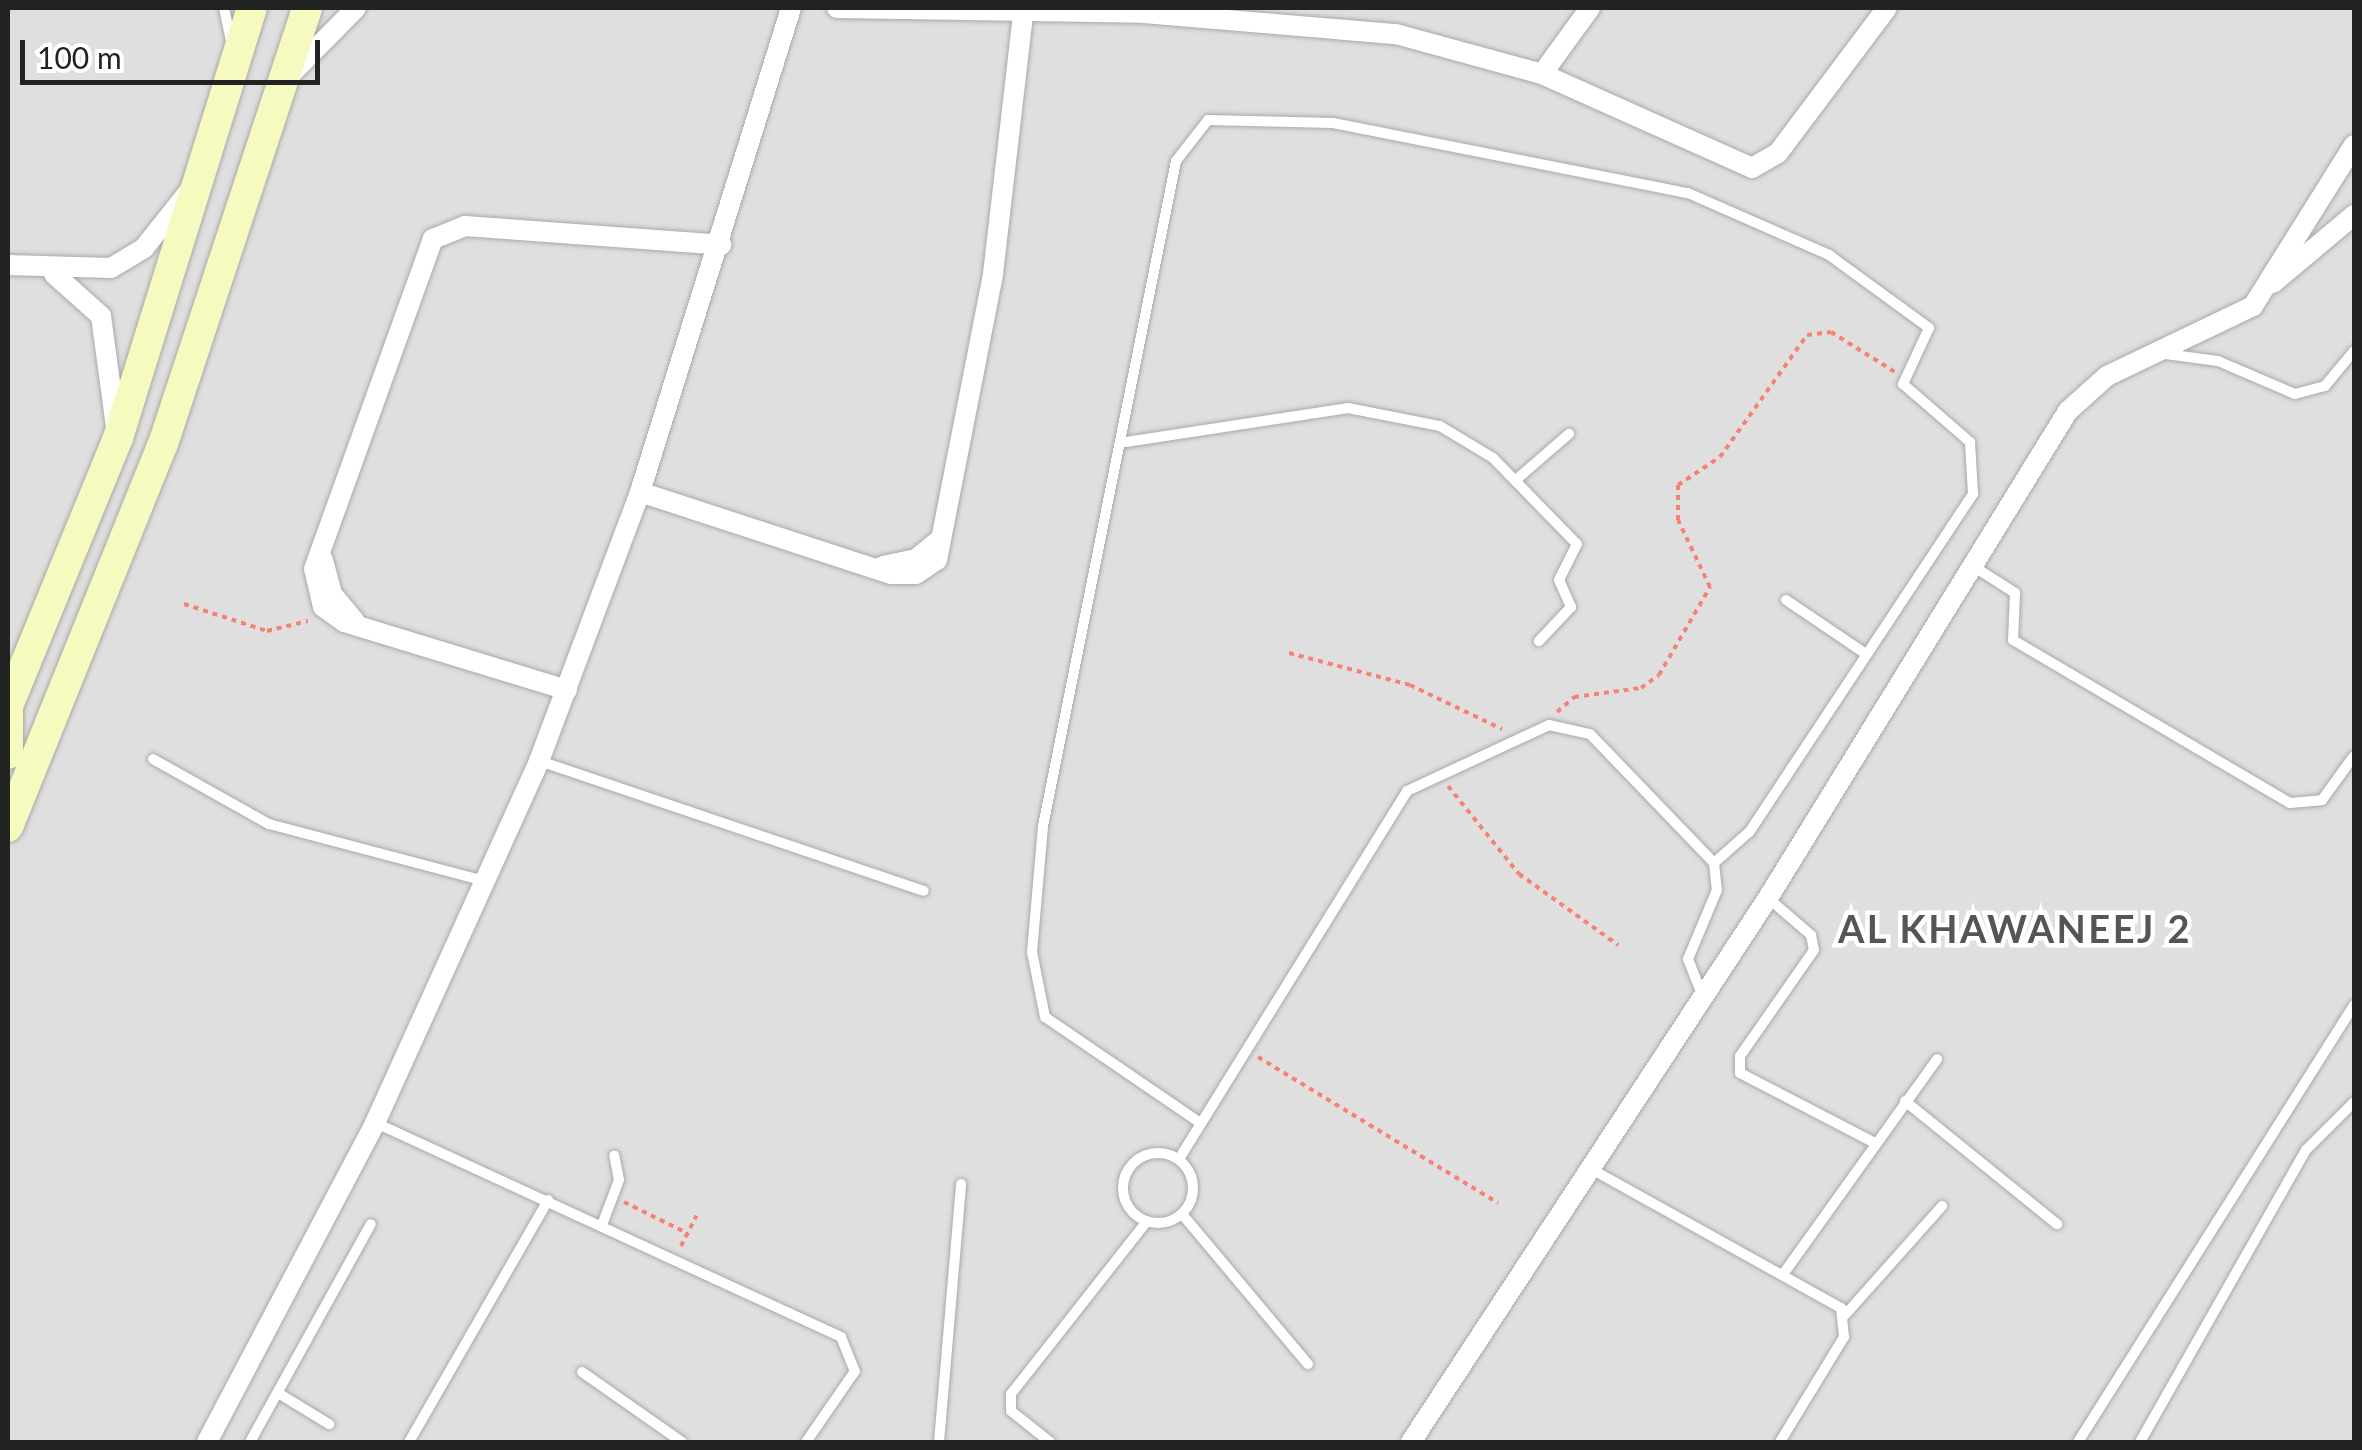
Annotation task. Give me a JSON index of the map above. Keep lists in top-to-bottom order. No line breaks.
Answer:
{"districts":["AL KHAWANEEJ 2"],"scale_bar":"100 m"}
